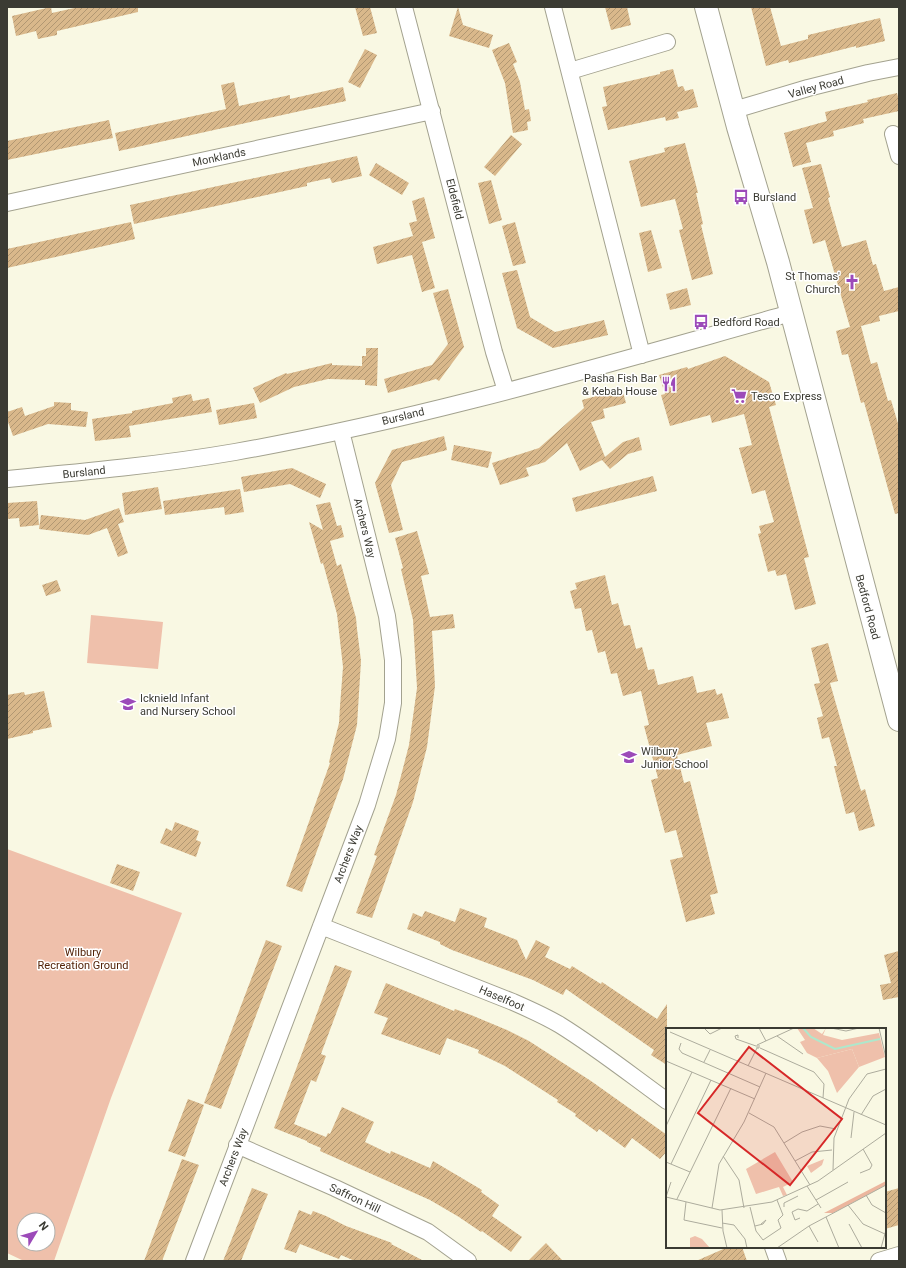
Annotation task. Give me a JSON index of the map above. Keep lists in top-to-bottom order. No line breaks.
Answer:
{"streets":{"street":["Valley Road","Monklands","Eldefield","Bursland","Archers Way","Bedford Road","Haselfoot","Saffron Hill"]},"crossings":[["Valley Road","Bedford Road"],["Monklands","Eldefield"],["Eldefield","Bursland"],["Bursland","Archers Way"],["Bursland","Bedford Road"],["Archers Way","Haselfoot"],["Archers Way","Saffron Hill"]],"parks":["Wilbury Recreation Ground"],"places":{"bus stop":["Bursland","Bedford Road"],"church":["St Thomas' Church"],"restaurant":["Pasha Fish Bar & Kebab House"],"supermarket":["Tesco Express"],"school or university":["Icknield Infant and Nursery School","Wilbury Junior School"]},"north":"top right"}
